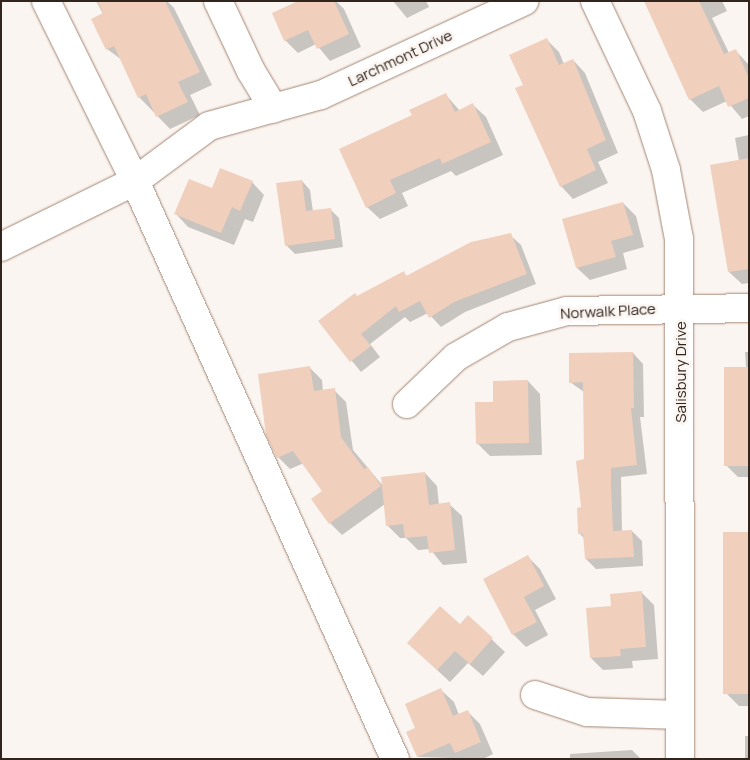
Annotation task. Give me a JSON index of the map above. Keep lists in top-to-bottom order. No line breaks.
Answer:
{"streets":{"street":["Larchmont Drive","Norwalk Place","Salisbury Drive"]},"crossings":[["Norwalk Place","Salisbury Drive"]]}
